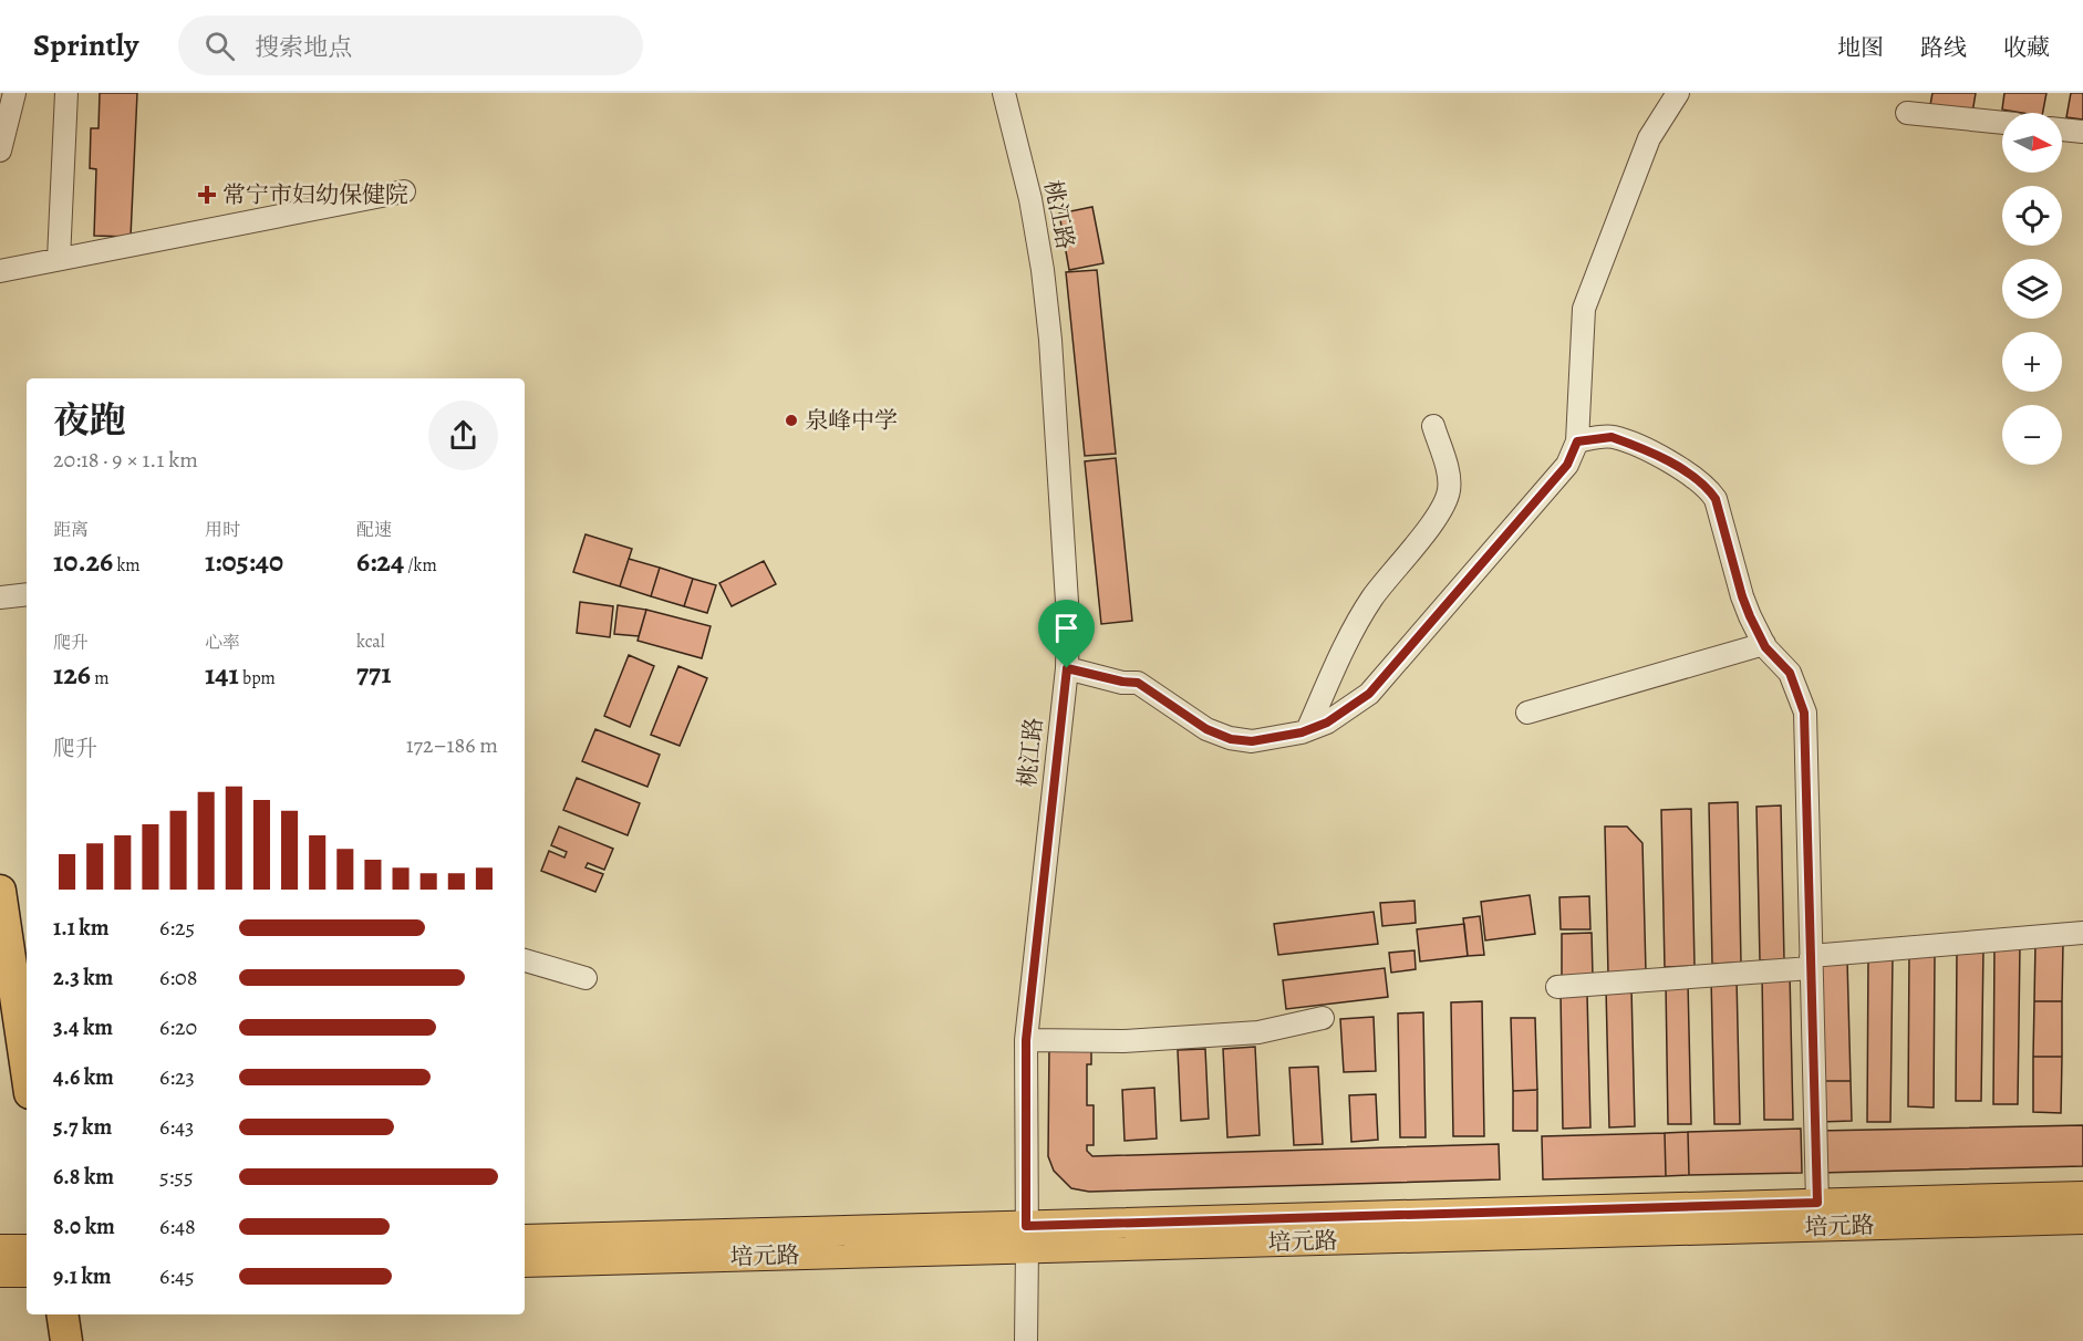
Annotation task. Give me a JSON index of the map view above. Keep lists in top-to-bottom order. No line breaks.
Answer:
{"streets":{"main road":["培元路"],"street":["桃江路"]},"crossings":[["桃江路","培元路"]],"places":{"health":["常宁市妇幼保健院"],"other":["泉峰中学"]},"north":"right","page":{"header":"Sprintly","search":"搜索地点","nav":["地图","路线","收藏"],"map_buttons":["+","−"],"heading":["夜跑","20:18 · 9 × 1.1 km"],"stats":[["距离","10.26 km"],["用时","1:05:40"],["配速","6:24 /km"],["爬升","126 m"],["心率","141 bpm"],["kcal","771"]],"chart":["爬升","172–186 m"],"list":[{"name":"1.1 km","note":"6:25"},{"name":"2.3 km","note":"6:08"},{"name":"3.4 km","note":"6:20"},{"name":"4.6 km","note":"6:23"},{"name":"5.7 km","note":"6:43"},{"name":"6.8 km","note":"5:55"},{"name":"8.0 km","note":"6:48"},{"name":"9.1 km","note":"6:45"}]}}
